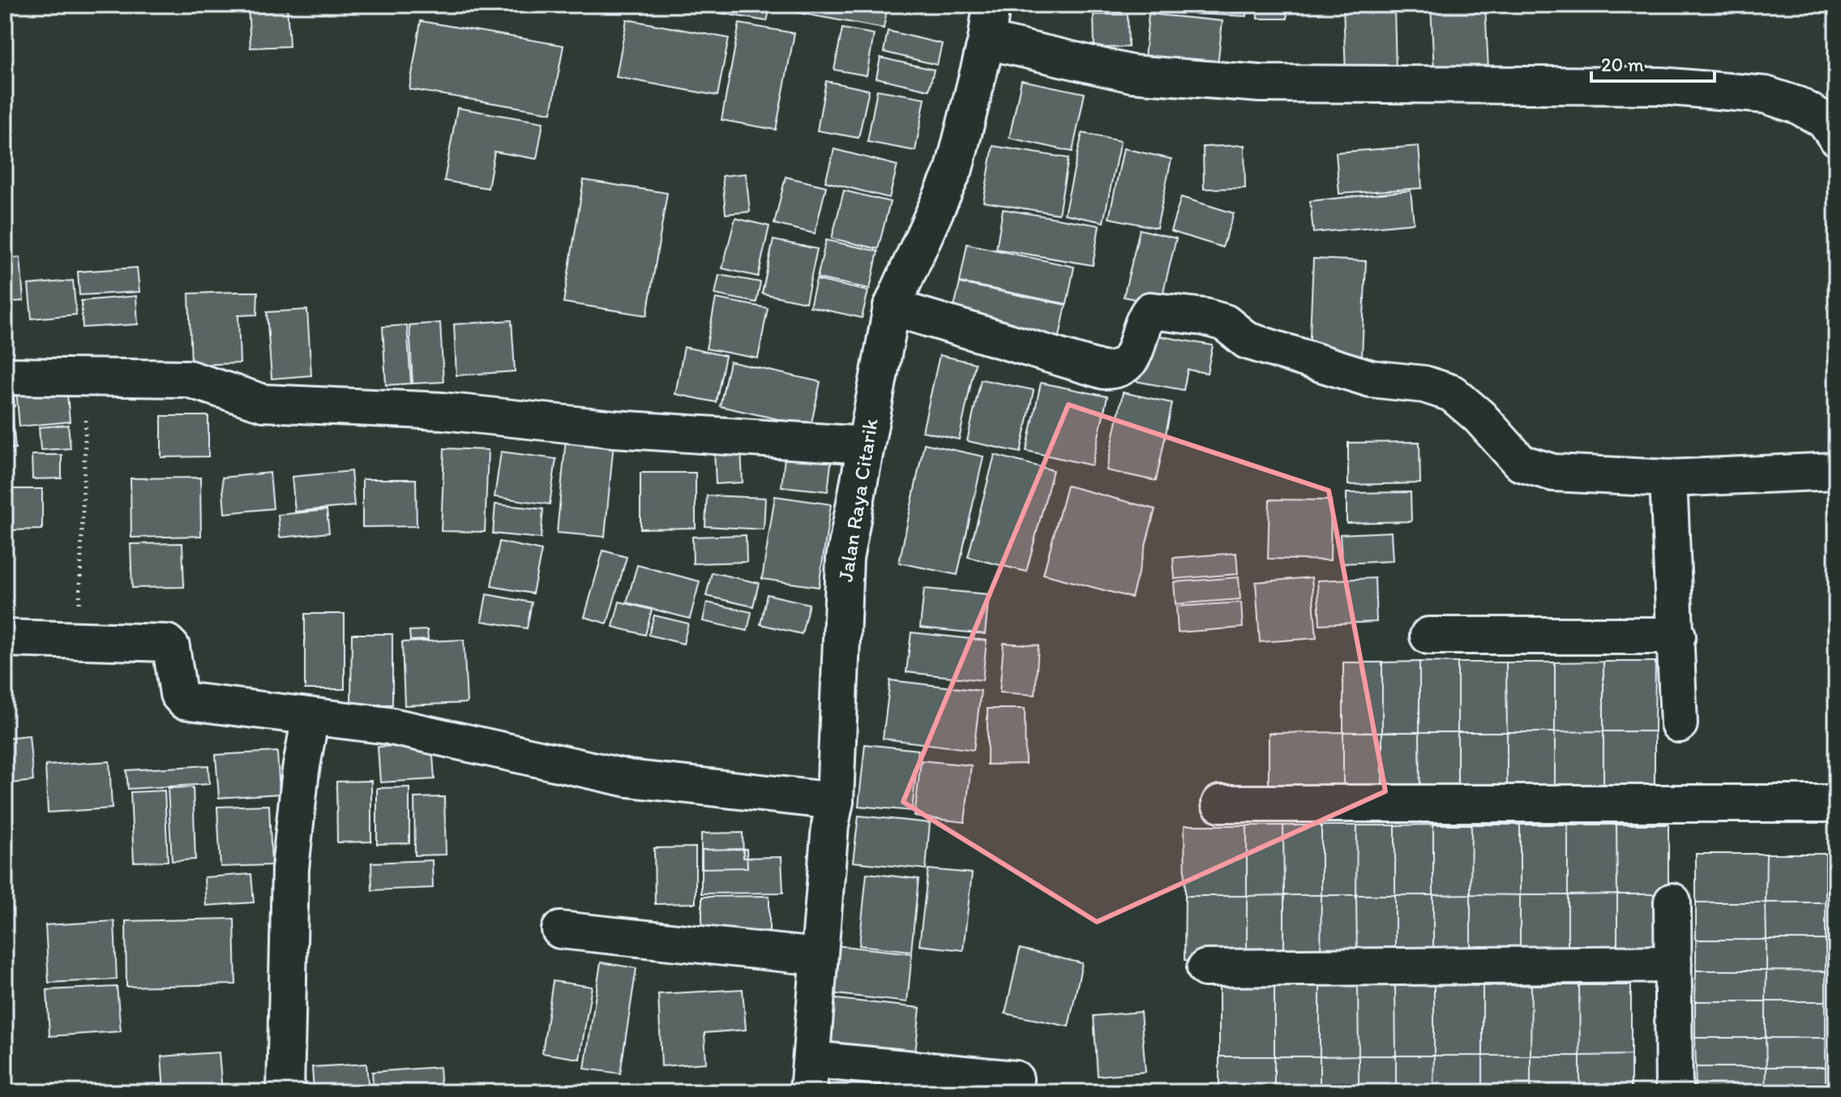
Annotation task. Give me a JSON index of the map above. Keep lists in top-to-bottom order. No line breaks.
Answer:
{"streets":{"street":["Jalan Raya Citarik"]},"scale_bar":"20 m"}
